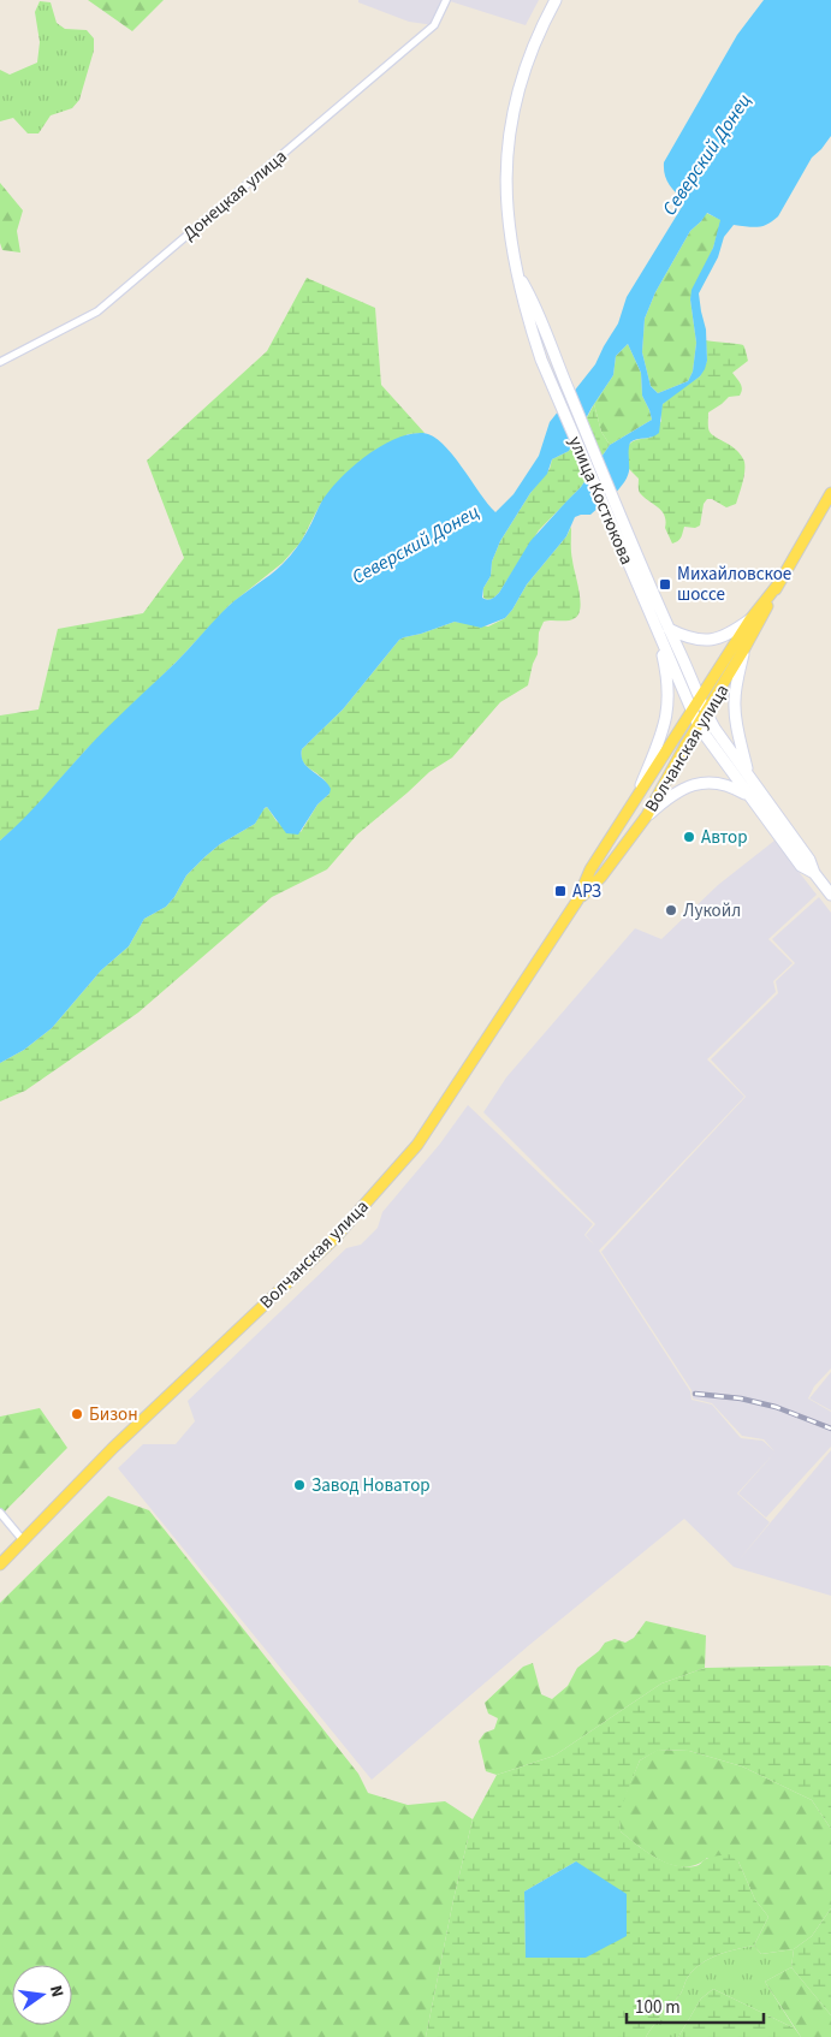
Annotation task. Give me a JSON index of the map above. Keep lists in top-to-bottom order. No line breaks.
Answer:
{"streets":{"main road":["улица Костюкова","Волчанская улица"],"street":["Донецкая улица"]},"crossings":[["улица Костюкова","Волчанская улица"]],"water":["Северский Донец"],"places":{"transit":["Михайловское шоссе","АРЗ"],"other":["Автор","Лукойл","Бизон","Завод Новатор"]},"scale_bar":"100 m","north":"right"}
